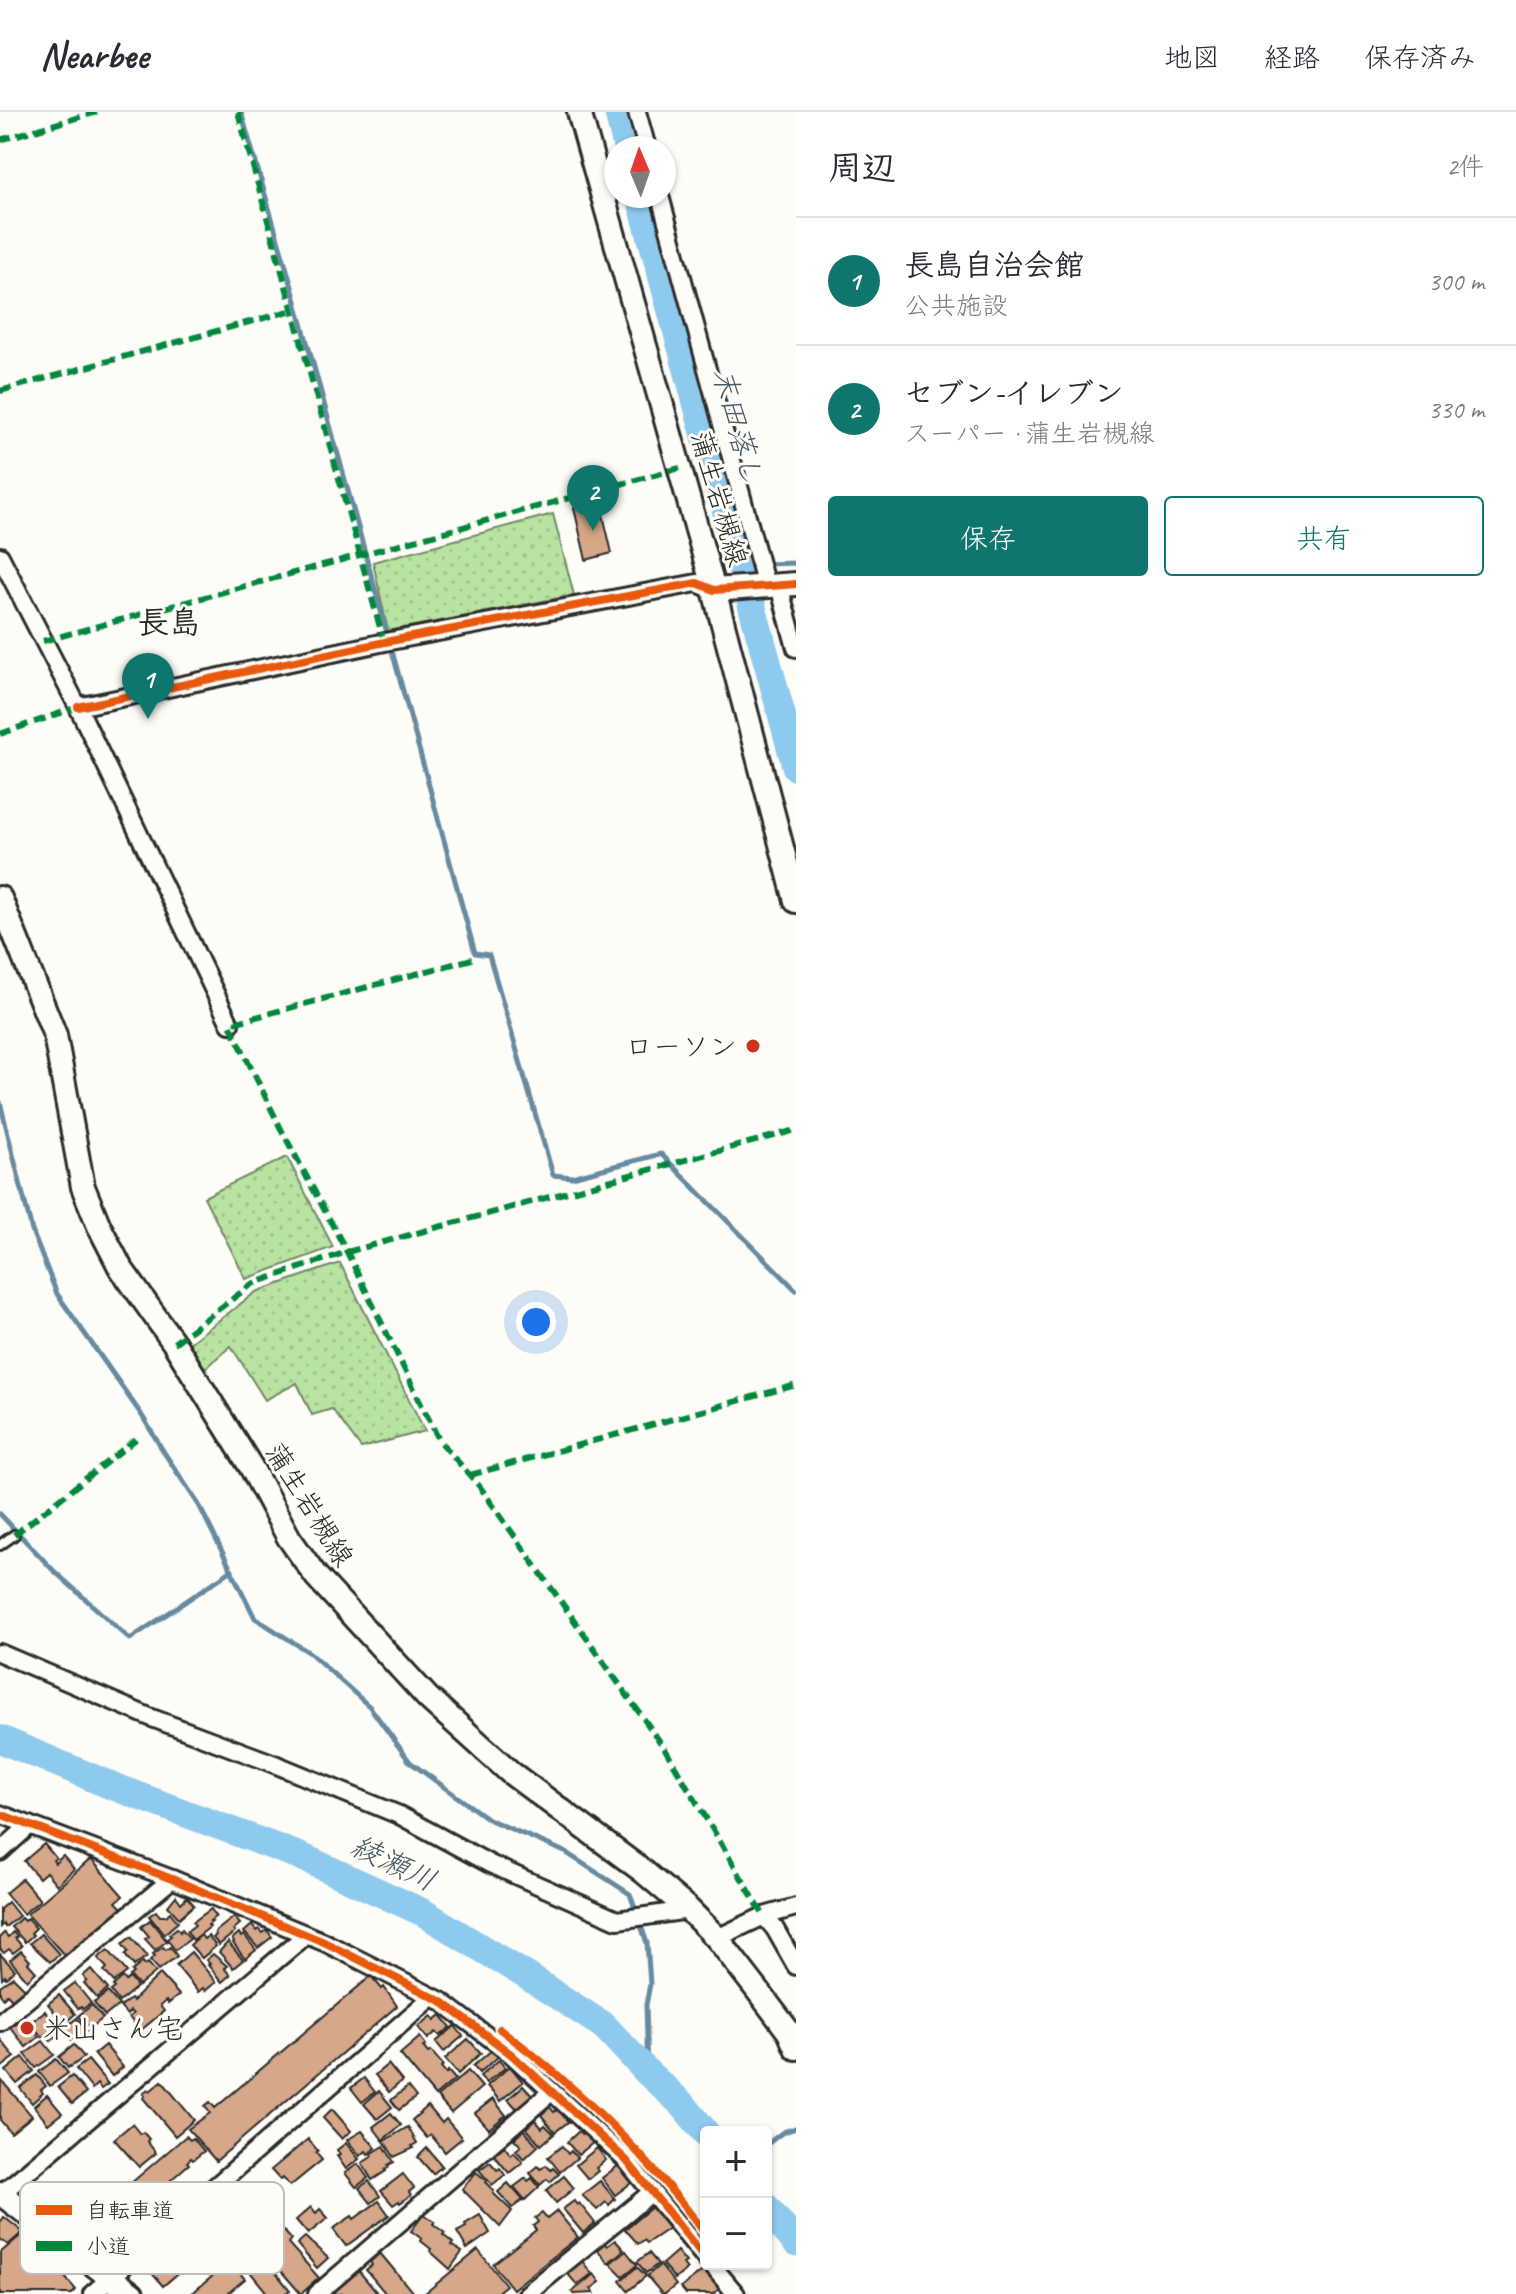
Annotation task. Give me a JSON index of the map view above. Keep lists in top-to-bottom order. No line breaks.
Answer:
{"streets":{"main road":["蒲生岩槻線"]},"districts":["長島"],"water":["末田落し","綾瀬川"],"places":["ローソン","米山さん宅"],"legend":["自転車道","小道"],"north":"top","page":{"header":"Nearbee","nav":["地図","経路","保存済み"],"heading":["周辺","2件"],"list":[{"mark":"1","name":"長島自治会館","note":"公共施設","value":"300 m"},{"mark":"2","name":"セブン-イレブン","note":"スーパー · 蒲生岩槻線","value":"330 m"}],"pins":["2","1"],"buttons":["保存","共有"],"map_buttons":["+","−"]}}
